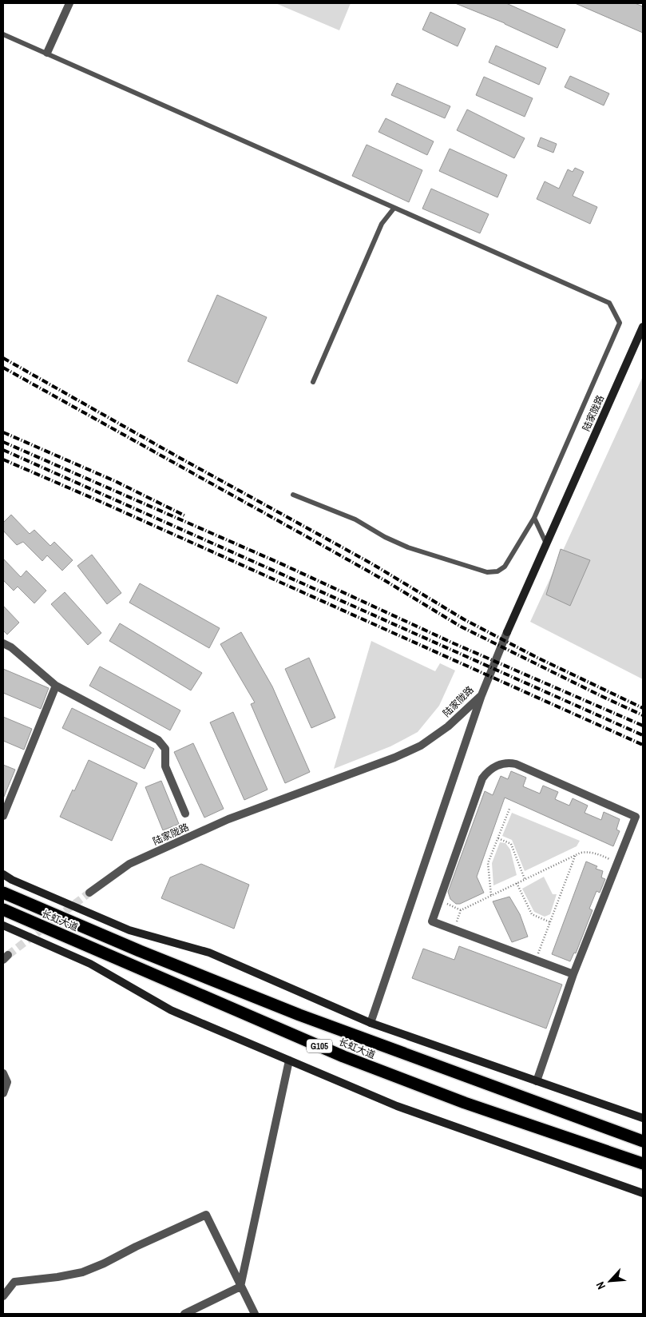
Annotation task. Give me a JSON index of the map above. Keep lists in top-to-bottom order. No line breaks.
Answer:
{"streets":{"highway":["长虹大道","G105"],"street":["陆家陇路"]},"north":"bottom left"}
